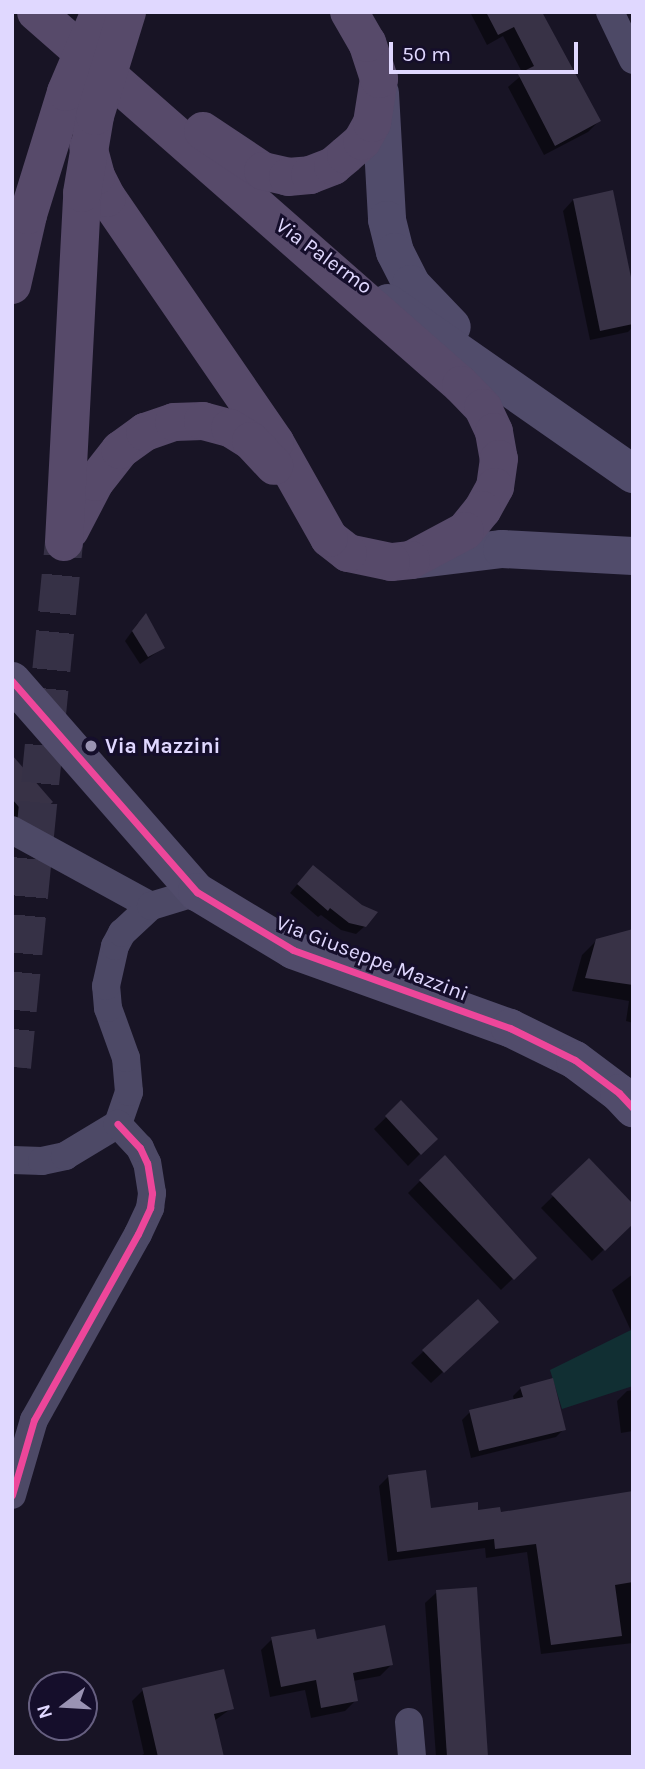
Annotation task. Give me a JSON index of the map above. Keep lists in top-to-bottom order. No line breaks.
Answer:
{"streets":{"main road":["Via Palermo","Via Giuseppe Mazzini"]},"places":["Via Mazzini"],"scale_bar":"50 m","north":"left"}
